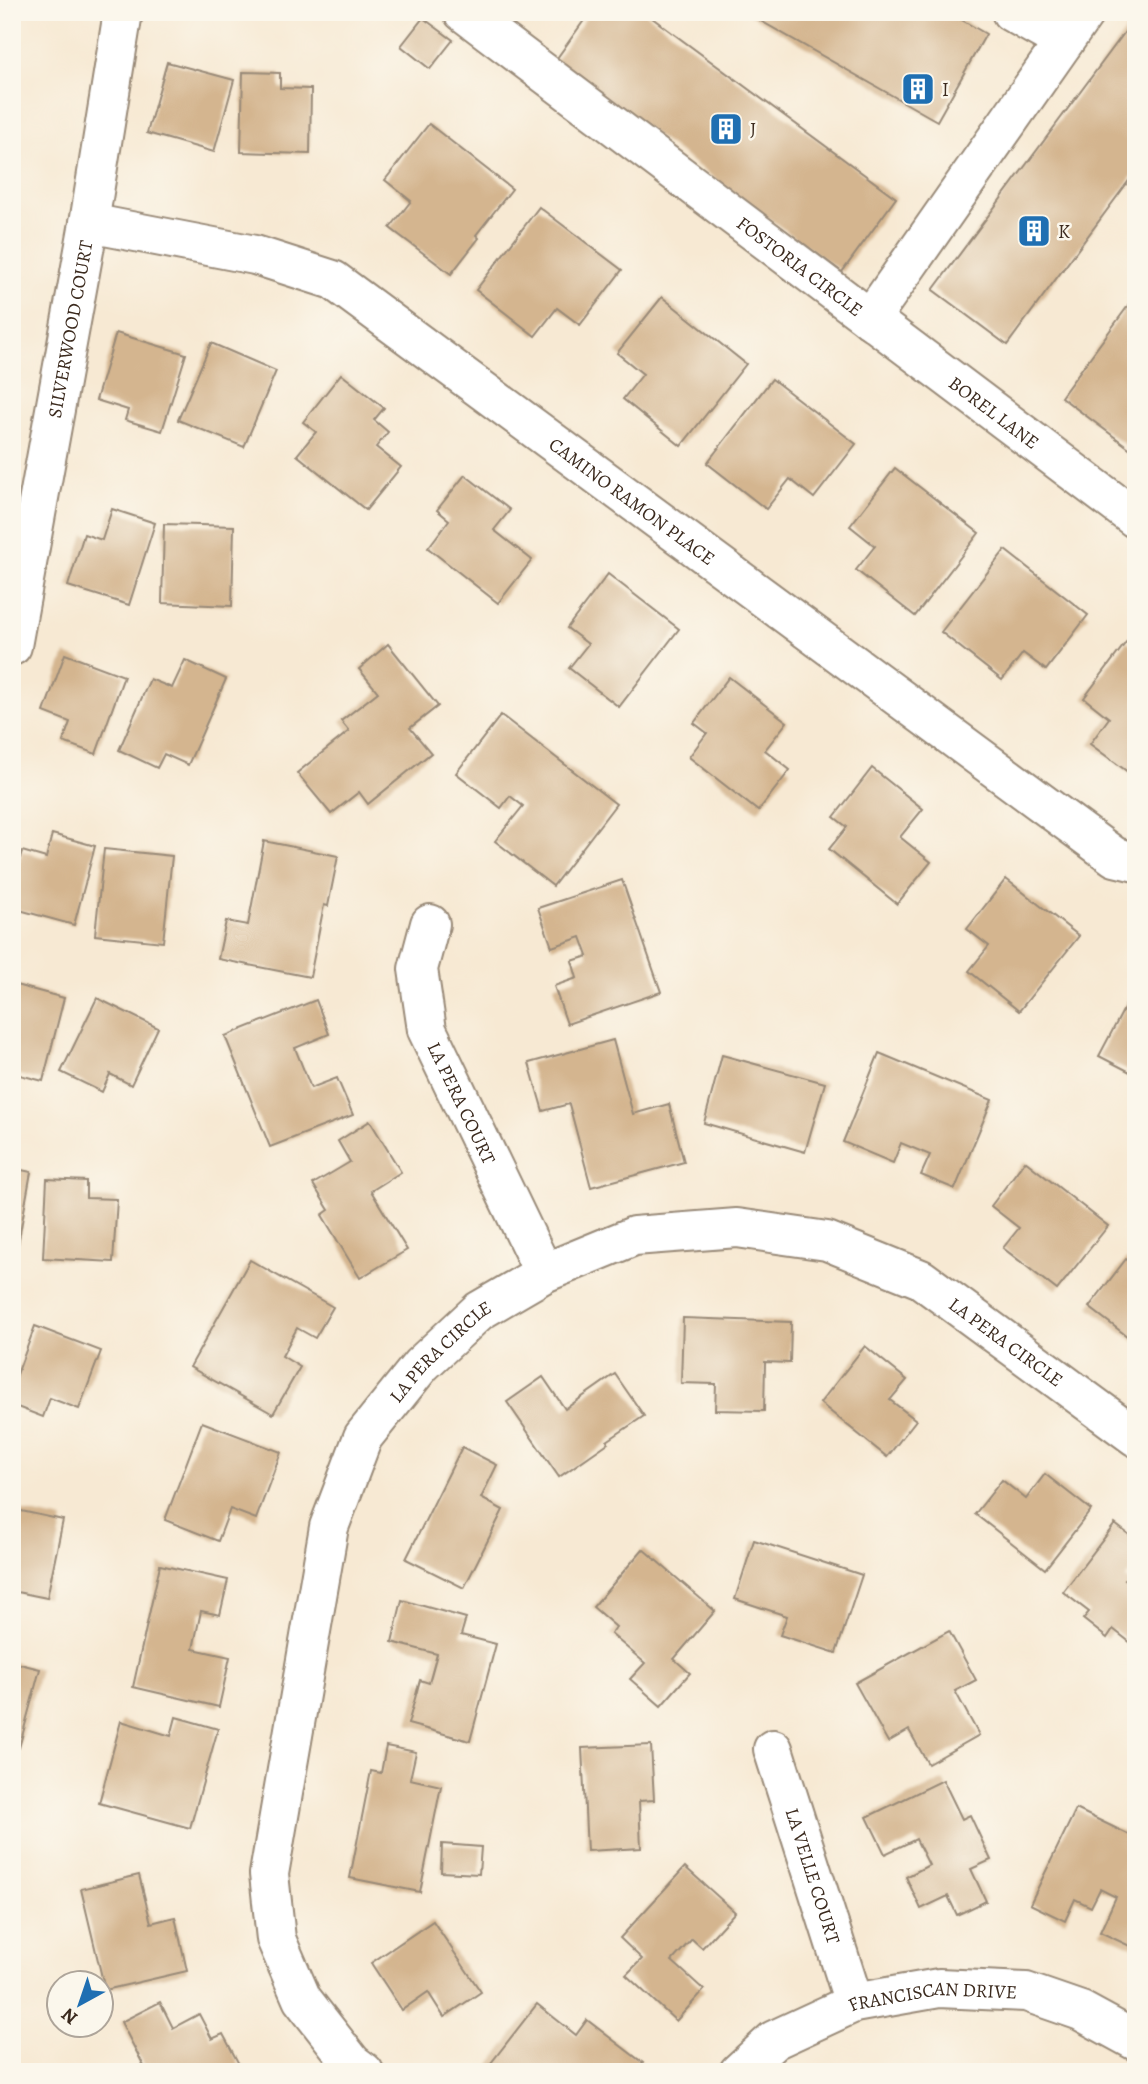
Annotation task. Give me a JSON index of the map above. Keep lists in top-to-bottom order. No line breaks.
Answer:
{"streets":{"street":["FOSTORIA CIRCLE","SILVERWOOD COURT","BOREL LANE","CAMINO RAMON PLACE","LA PERA COURT","LA PERA CIRCLE","LA VELLE COURT","FRANCISCAN DRIVE"]},"crossings":[["FOSTORIA CIRCLE","BOREL LANE"],["SILVERWOOD COURT","CAMINO RAMON PLACE"],["LA PERA COURT","LA PERA CIRCLE"],["LA VELLE COURT","FRANCISCAN DRIVE"]],"places":{"building":["I","J","K"]},"north":"bottom left"}
